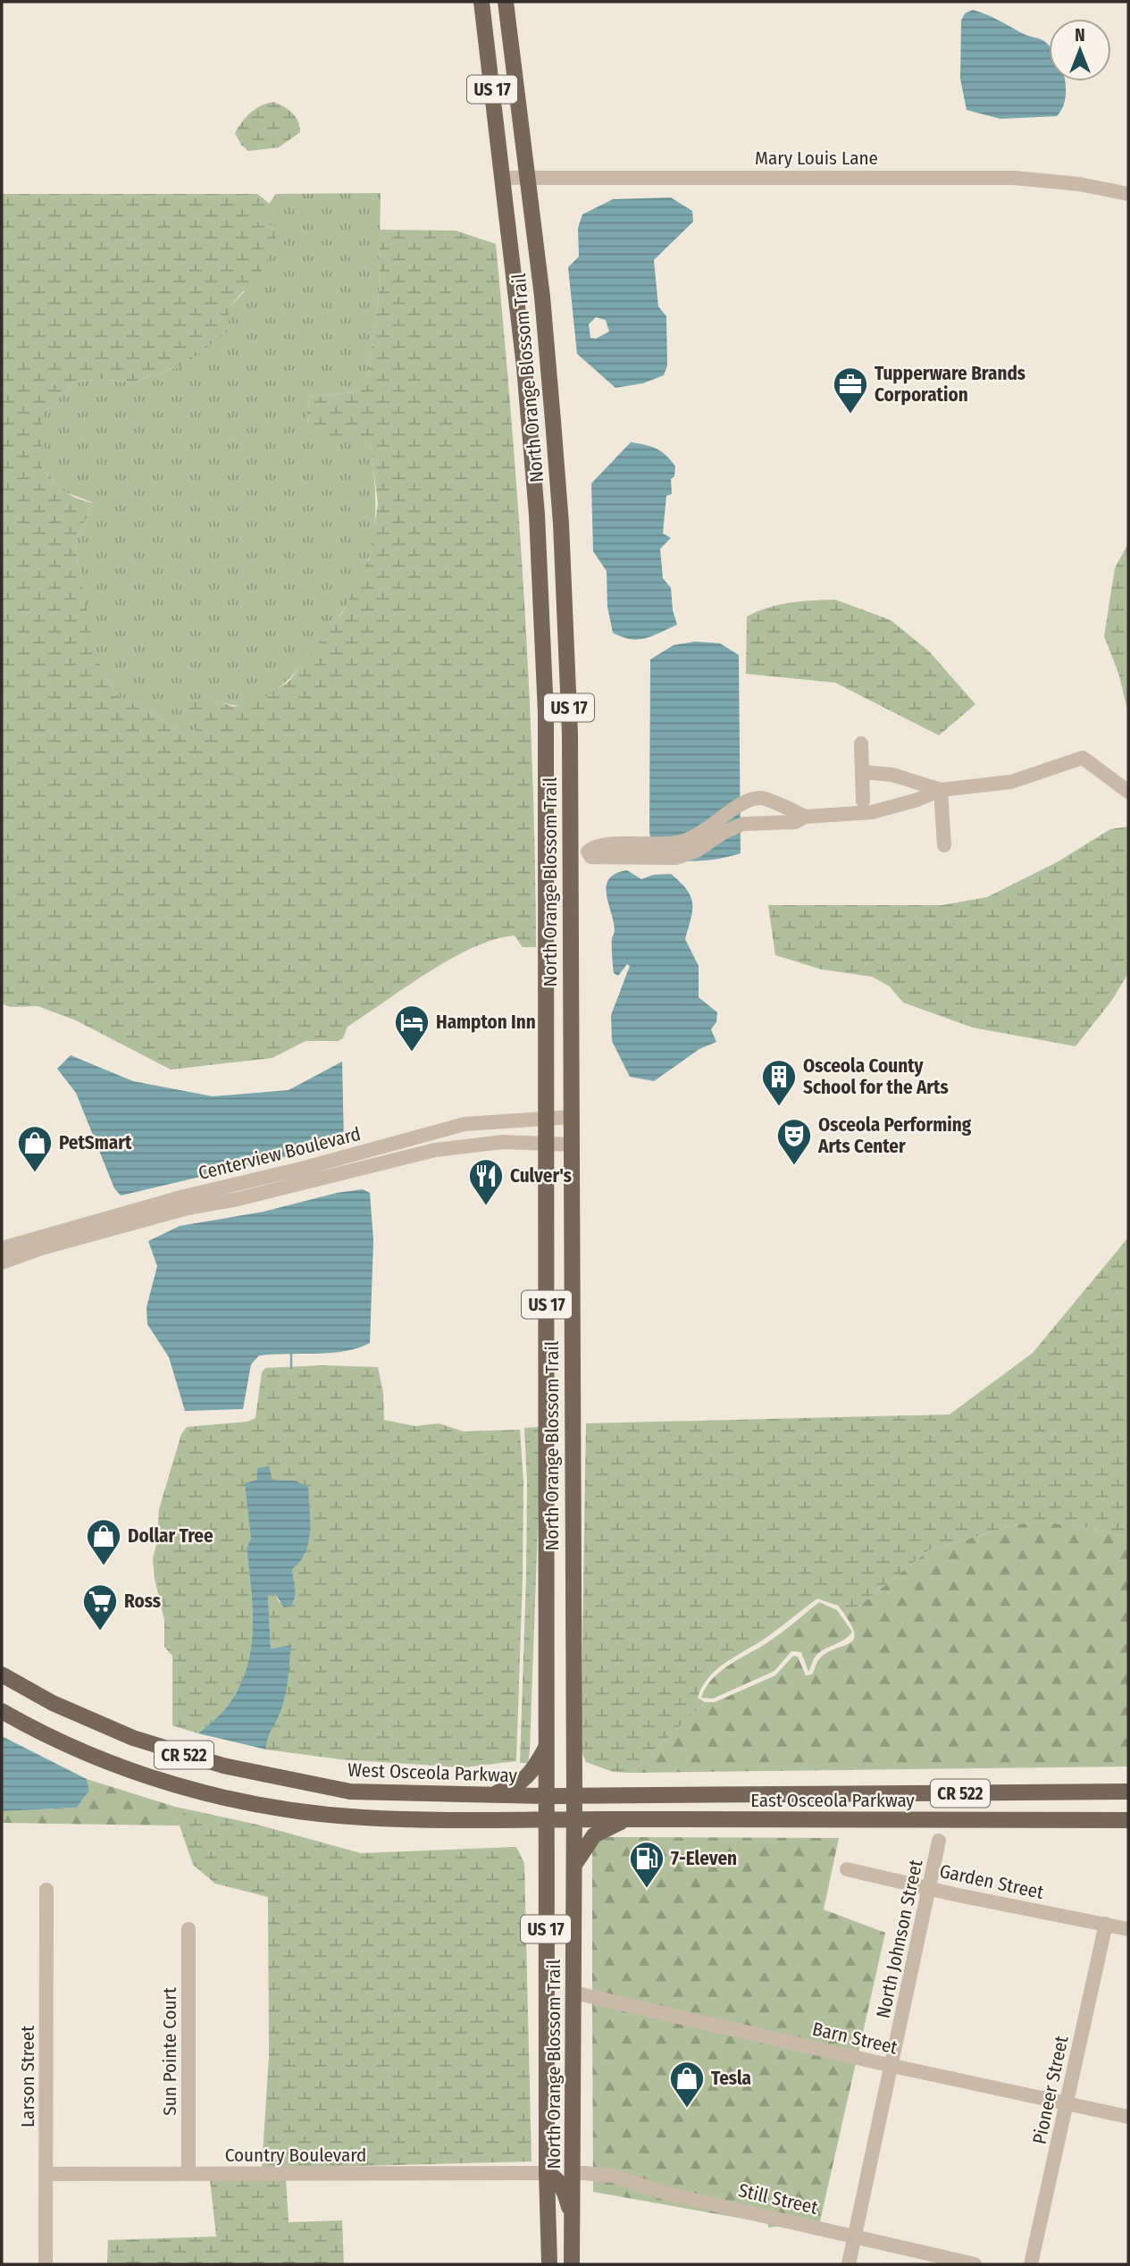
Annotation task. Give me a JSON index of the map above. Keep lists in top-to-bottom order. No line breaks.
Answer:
{"streets":{"main road":["US 17","North Orange Blossom Trail","CR 522","West Osceola Parkway","East Osceola Parkway"],"street":["Mary Louis Lane","Centerview Boulevard","Garden Street","North Johnson Street","Barn Street","Sun Pointe Court","Larson Street","Pioneer Street","Country Boulevard","Still Street"]},"crossings":[["US 17","Mary Louis Lane"],["US 17","North Orange Blossom Trail"],["Mary Louis Lane","North Orange Blossom Trail"],["North Orange Blossom Trail","Centerview Boulevard"],["North Orange Blossom Trail","CR 522"],["North Orange Blossom Trail","West Osceola Parkway"],["North Orange Blossom Trail","East Osceola Parkway"],["North Orange Blossom Trail","Barn Street"],["North Orange Blossom Trail","Country Boulevard"],["North Orange Blossom Trail","Still Street"],["CR 522","West Osceola Parkway"],["CR 522","East Osceola Parkway"],["Garden Street","North Johnson Street"],["Garden Street","Pioneer Street"],["North Johnson Street","Barn Street"],["North Johnson Street","Still Street"],["Barn Street","Pioneer Street"],["Sun Pointe Court","Country Boulevard"],["Larson Street","Country Boulevard"]],"places":{"office":["Tupperware Brands Corporation"],"hotel":["Hampton Inn"],"building":["Osceola County School for the Arts"],"theatre":["Osceola Performing Arts Center"],"shop":["PetSmart","Dollar Tree","Tesla"],"restaurant":["Culver's"],"supermarket":["Ross"],"fuel station":["7-Eleven"]},"north":"top"}
